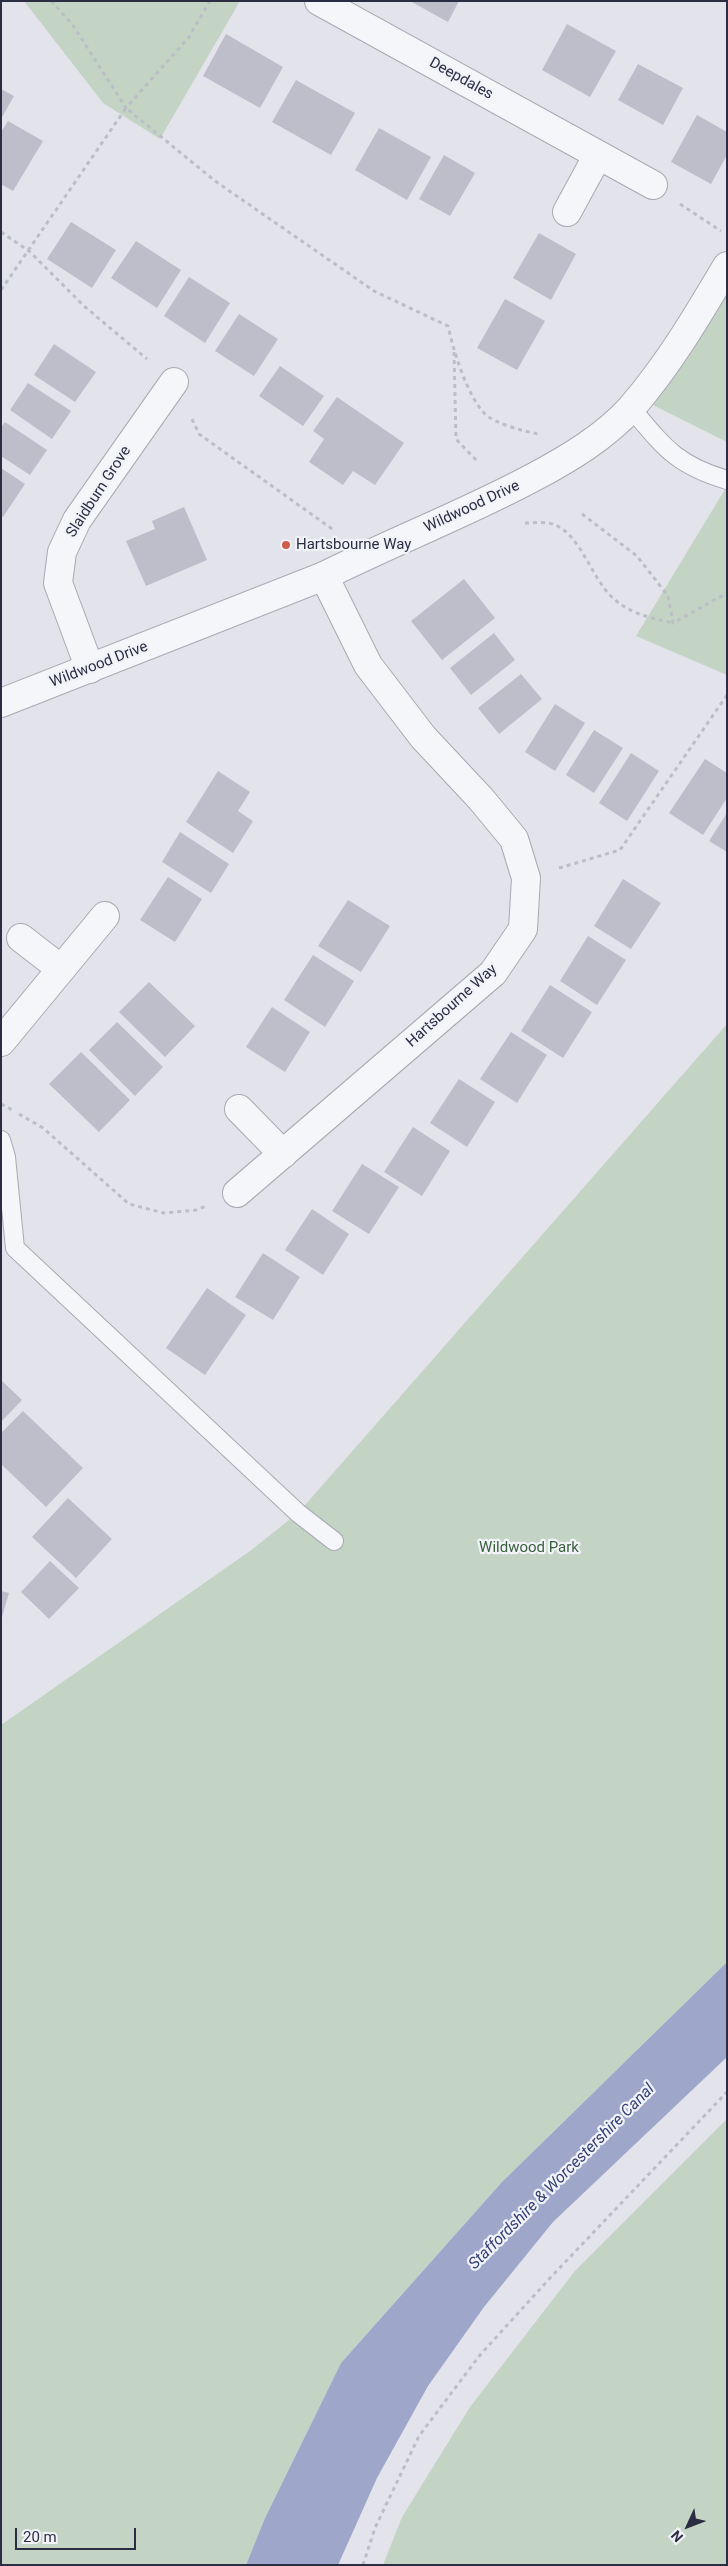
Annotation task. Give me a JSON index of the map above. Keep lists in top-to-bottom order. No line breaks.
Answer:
{"streets":{"street":["Deepdales","Slaidburn Grove","Wildwood Drive","Hartsbourne Way"]},"crossings":[["Slaidburn Grove","Wildwood Drive"],["Wildwood Drive","Hartsbourne Way"]],"water":["Staffordshire & Worcestershire Canal"],"parks":["Wildwood Park"],"places":["Hartsbourne Way"],"scale_bar":"20 m","north":"bottom left"}
